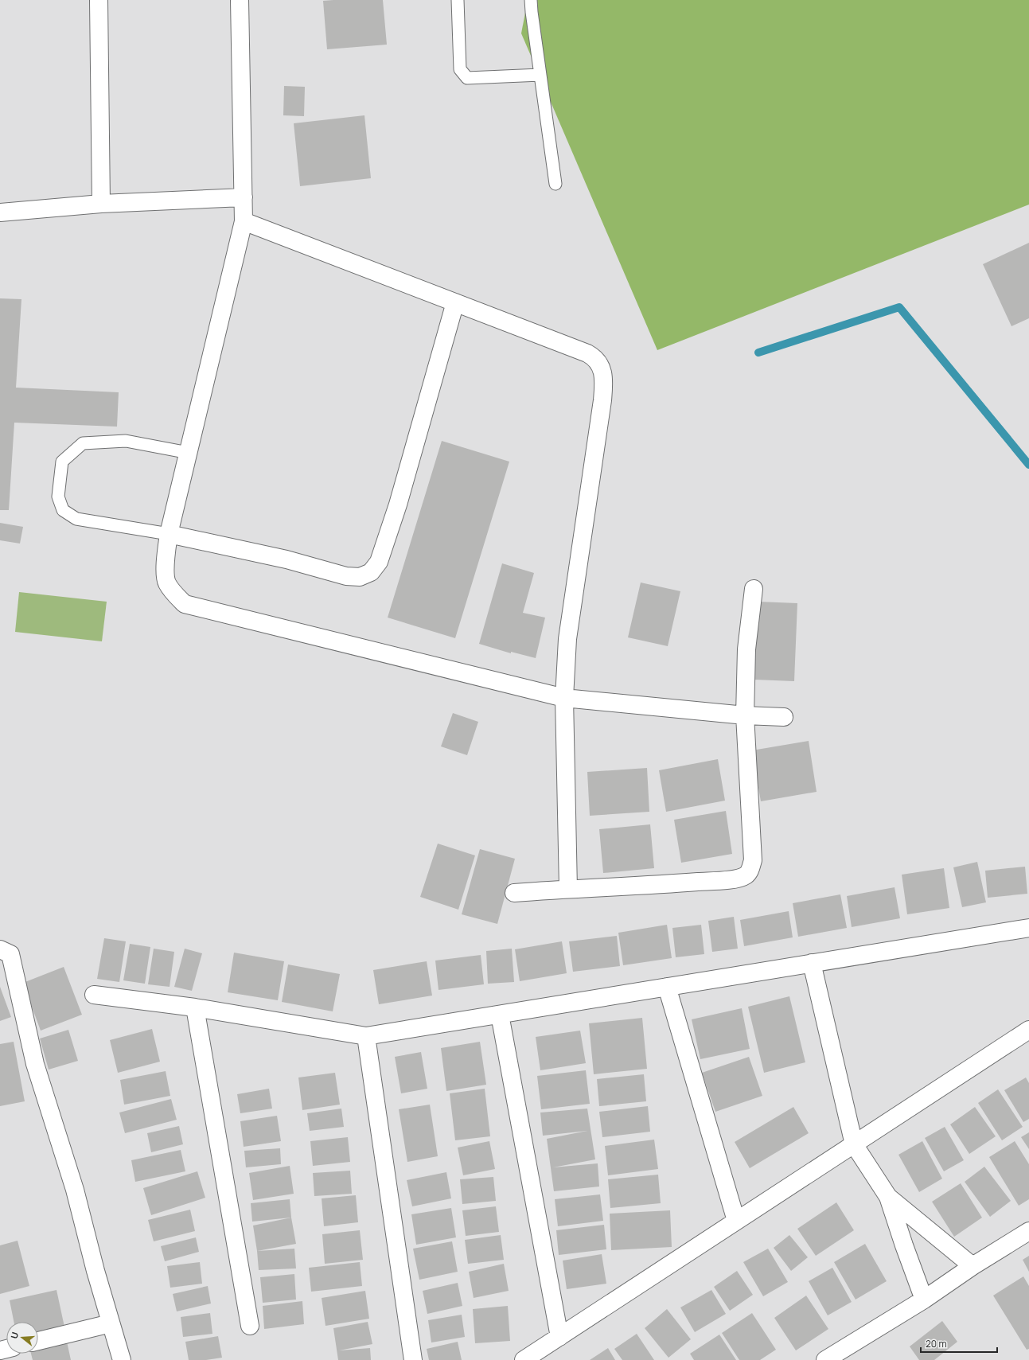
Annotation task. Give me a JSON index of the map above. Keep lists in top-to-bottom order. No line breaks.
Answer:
{"scale_bar":"20 m","north":"left"}
